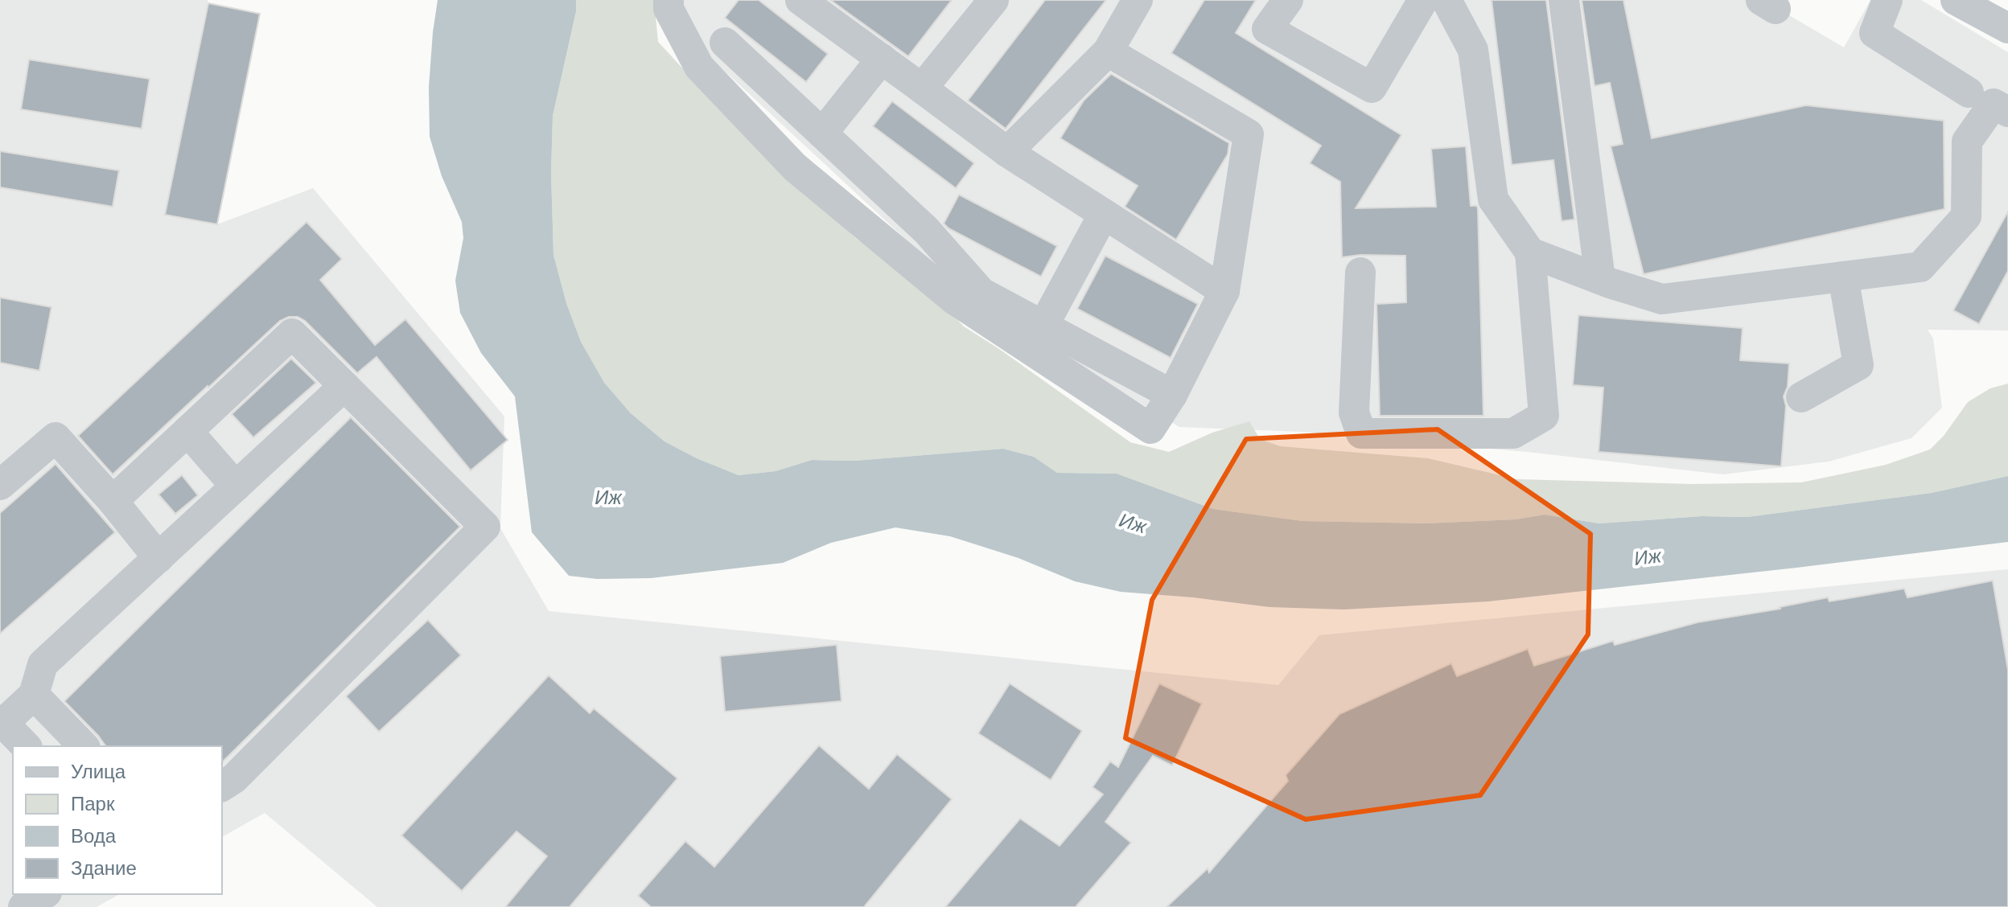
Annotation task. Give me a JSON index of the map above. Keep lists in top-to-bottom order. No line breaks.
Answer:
{"water":["Иж"],"legend":["Улица","Парк","Вода","Здание"]}
